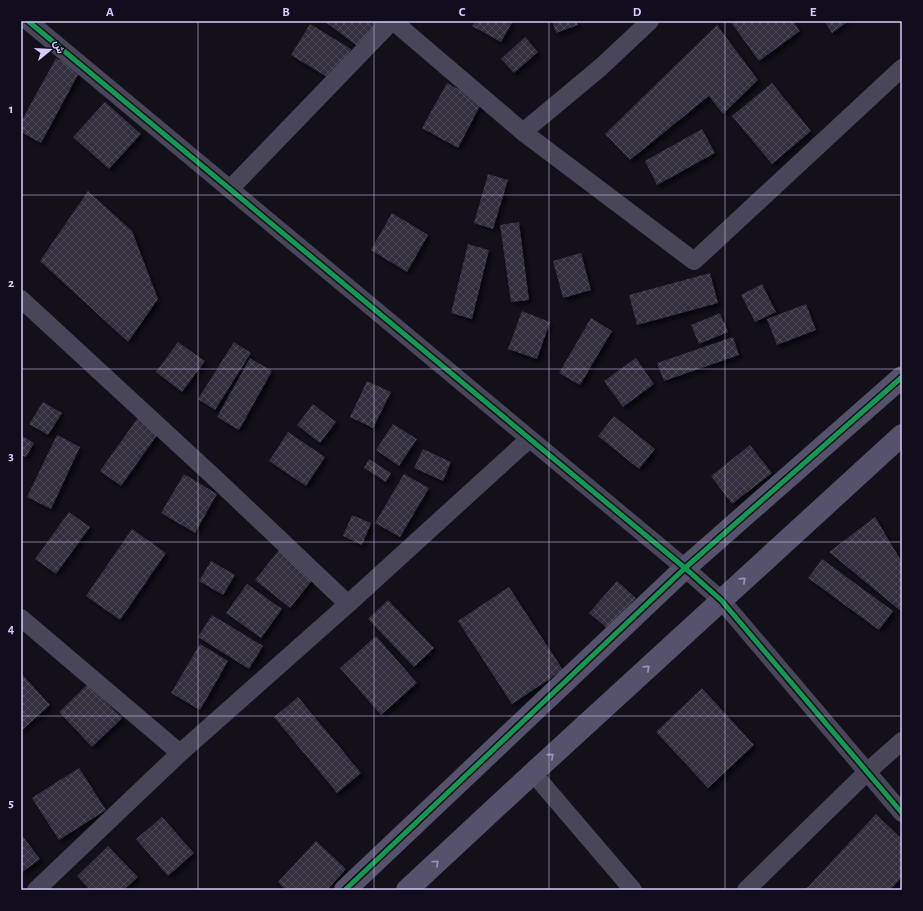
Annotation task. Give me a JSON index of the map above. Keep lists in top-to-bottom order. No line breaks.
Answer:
{"north":"right","grid":{"columns":["A","B","C","D","E"],"rows":["1","2","3","4","5"]}}
